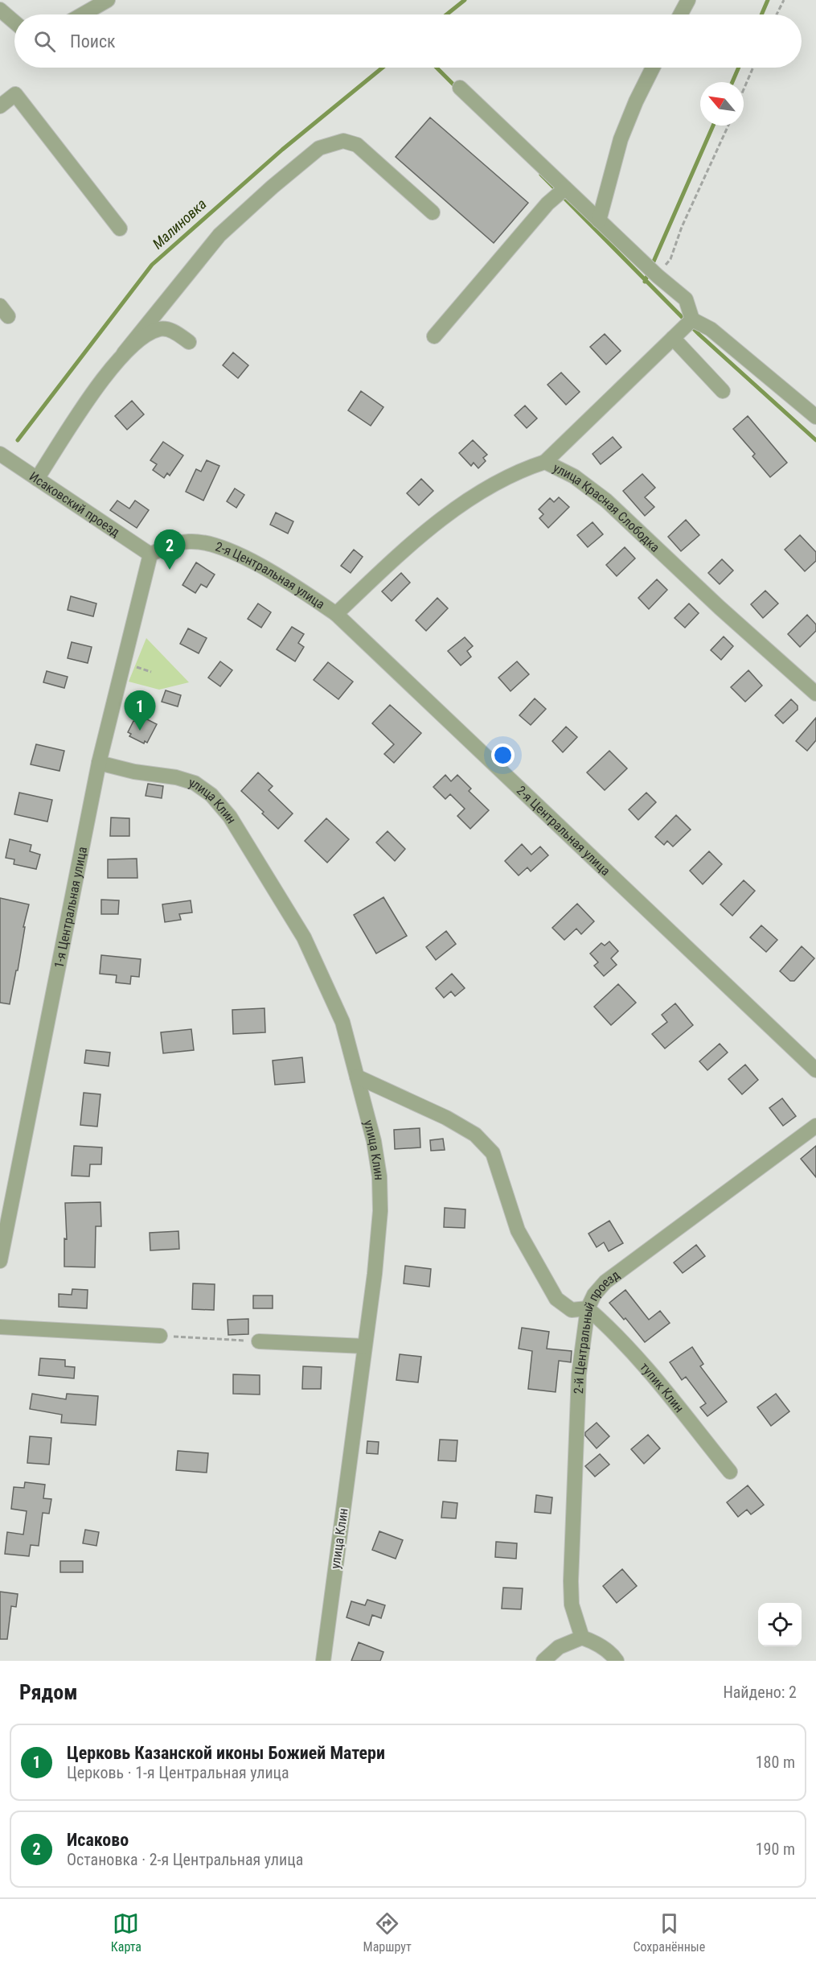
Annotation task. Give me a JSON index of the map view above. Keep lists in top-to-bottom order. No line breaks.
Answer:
{"streets":{"street":["Исаковский проезд","улица Красная Слободка","2-я Центральная улица","улица Клин","1-я Центральная улица","2-й Центральный проезд","тупик Клин"]},"crossings":[["Исаковский проезд","2-я Центральная улица"],["Исаковский проезд","1-я Центральная улица"],["улица Красная Слободка","2-я Центральная улица"],["2-я Центральная улица","1-я Центральная улица"],["улица Клин","1-я Центральная улица"],["2-й Центральный проезд","тупик Клин"]],"water":["Малиновка"],"north":"top left","page":{"search":"Поиск","pins":["2","1"],"heading":["Рядом","Найдено: 2"],"list":[{"mark":"1","name":"Церковь Казанской иконы Божией Матери","note":"Церковь · 1-я Центральная улица","value":"180 m"},{"mark":"2","name":"Исаково","note":"Остановка · 2-я Центральная улица","value":"190 m"}],"nav":["Карта","Маршрут","Сохранённые"]}}
